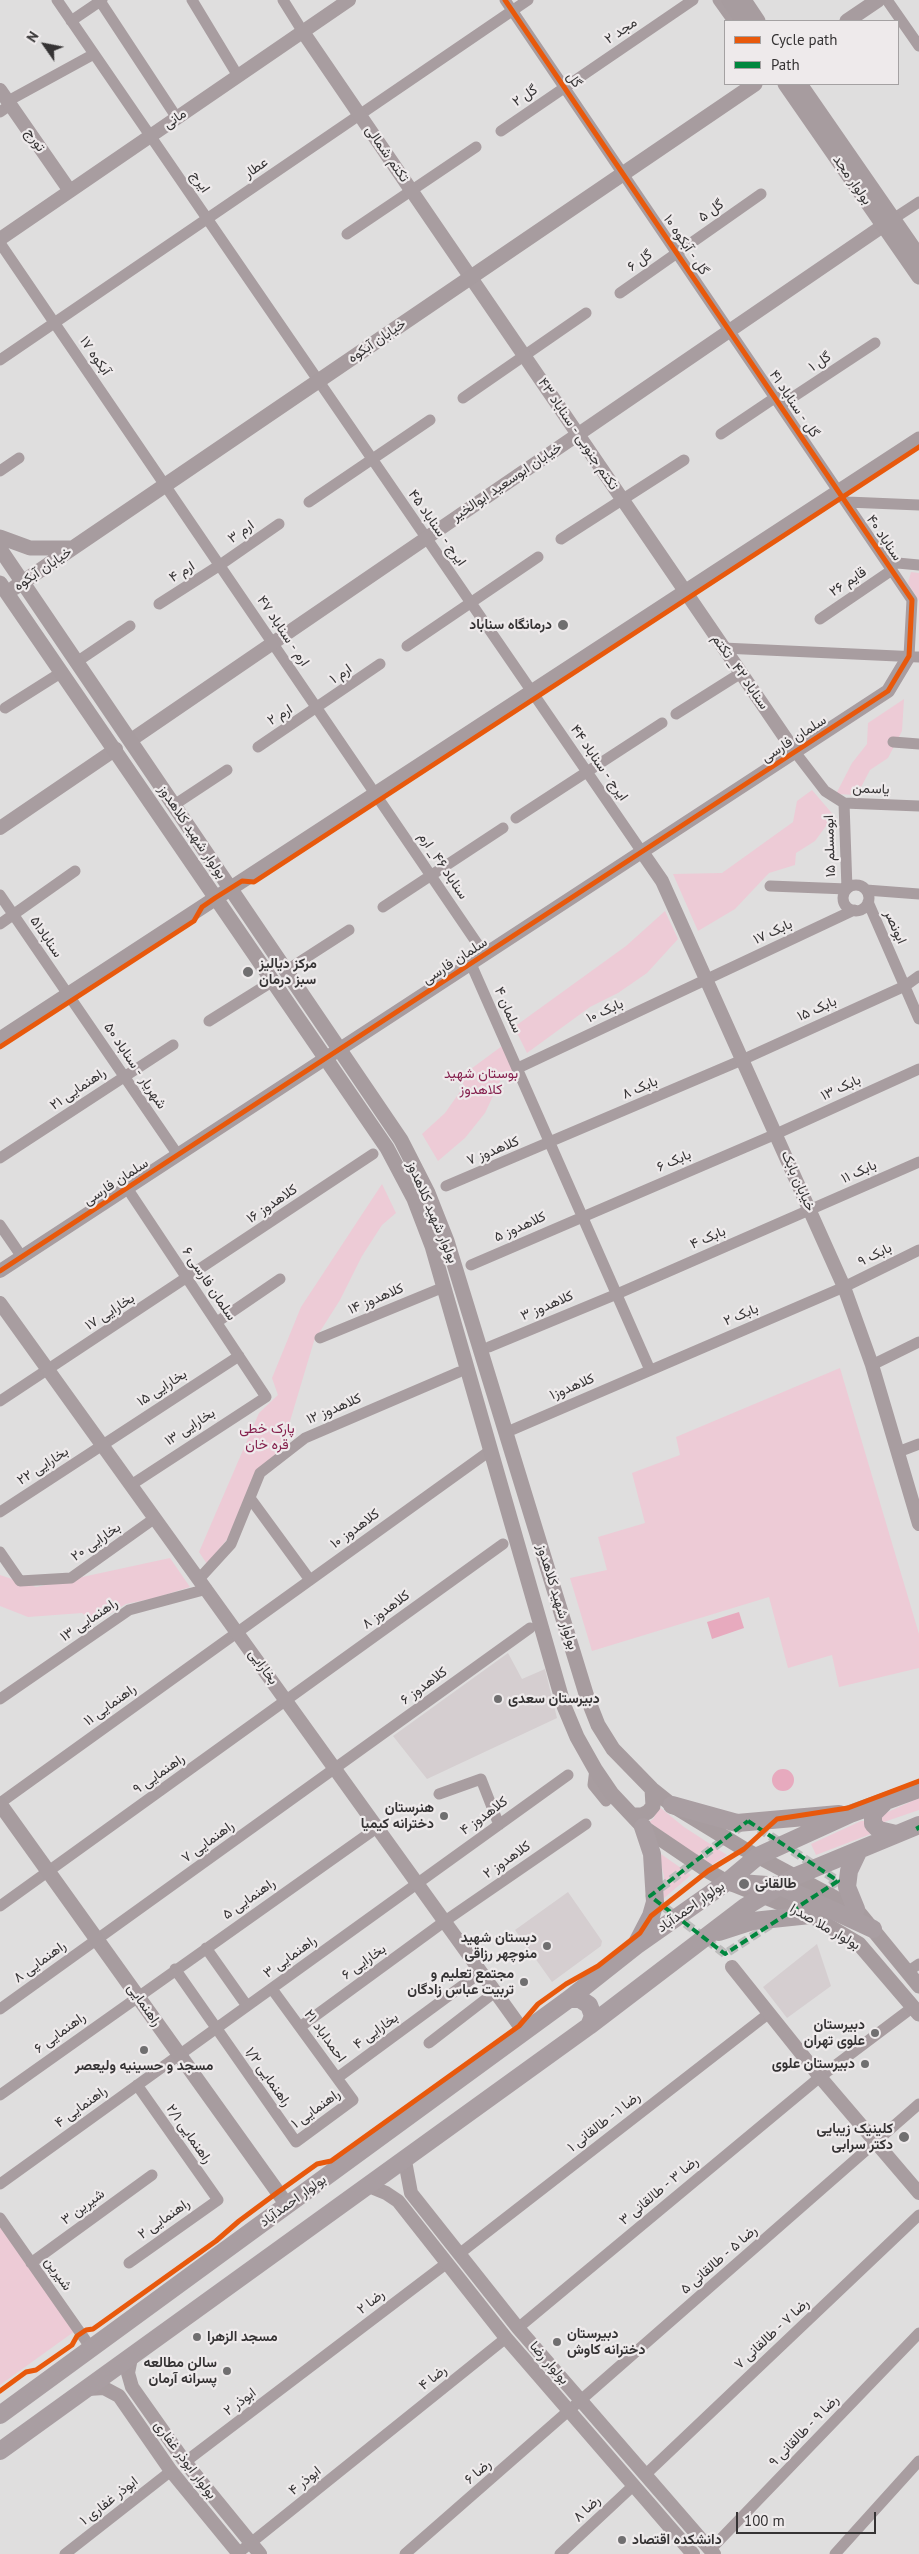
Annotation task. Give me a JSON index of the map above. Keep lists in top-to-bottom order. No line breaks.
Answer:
{"streets":{"main road":["بولوار مجد","خیابان آبکوه","بولوار شهید کلاهدوز","بولوار احمدآباد","بولوار ملا صدرا","راهنمایی"],"street":["مجد ۲","گل","گل ۲","مانی","تورج","تکتم شمالی","عطار","ایرج","گل ۵","گل - آبکوه ۱۰","گل ۶","آبکوه ۱۷","گل ۱","گل - سناباد ۴۱","تکتم جنوبی - سناباد ۴۳","خیابان ابوسعید ابوالخیر","ایرج - سناباد ۴۵","ارم ۳","سناباد ۴۰","ارم ۴","قایم ۲۶","ارم - سناباد ۴۷","سناباد ۴۲_ تکتم","ارم ۱","ارم ۲","سلمان فارسی","ایرج - سناباد ۴۴","یاسمن","ابومسلم ۱۵","سناباد ۴۶_ ارم","ابونصر","بابک ۱۷","سناباد۵۱","بابک ۱۵","سلمان ۴","بابک ۱۰","شهریار - سناباد ۵۰","بابک ۸","بابک ۱۳","راهنمایی ۲۱","کلاهدوز ۷","بابک ۶","بابک ۱۱","خیابان بابک","کلاهدوز ۱۶","کلاهدوز ۵","بابک ۴","بابک ۹","سلمان فارسی ۶","کلاهدوز ۱۴","کلاهدوز ۳","بخارایی ۱۷","بابک ۲","کلاهدوز۱","بخارایی ۱۵","کلاهدوز ۱۲","بخارایی ۱۳","بخارایی ۲۲","کلاهدوز ۱۰","بخارایی ۲۰","کلاهدوز ۸","راهنمایی ۱۳","بخارایی","کلاهدوز ۶","راهنمایی ۱۱","راهنمایی ۹","کلاهدوز ۴","راهنمایی ۷","کلاهدوز ۲","راهنمایی ۵","راهنمایی ۳","راهنمایی ۸","بخارایی ۶","بخارایی ۴","راهنمایی ۶","احمداباد ۲۱","راهنمایی ۱/۲","راهنمایی ۴","راهنمایی ۱","رضا ۱ - طالقانی ۱","راهنمایی ۲/۱","رضا ۳ - طالقانی ۳","شیرین ۳","راهنمایی ۲","رضا ۵ - طالقانی ۵","شیرین","رضا ۲","رضا ۷ - طالقانی ۷","بولوار رضا","رضا ۴","ابوذر ۲","رضا ۹ - طالقانی ۹","بولوار ابوذر غفاری","رضا ۶","ابوذر ۴","ابوذر غفاری ۱","رضا ۸"]},"crossings":[["مجد ۲","گل"],["مجد ۲","گل ۲"],["گل","گل ۲"],["گل","عطار"],["گل","گل - آبکوه ۱۰"],["گل","خیابان آبکوه"],["مانی","تورج"],["مانی","تکتم شمالی"],["مانی","ایرج"],["تکتم شمالی","عطار"],["تکتم شمالی","خیابان آبکوه"],["تکتم شمالی","تکتم جنوبی - سناباد ۴۳"],["عطار","ایرج"],["عطار","آبکوه ۱۷"],["بولوار مجد","خیابان ابوسعید ابوالخیر"],["ایرج","خیابان آبکوه"],["ایرج","ایرج - سناباد ۴۵"],["گل ۵","گل - آبکوه ۱۰"],["گل ۵","گل ۶"],["گل - آبکوه ۱۰","گل ۶"],["گل - آبکوه ۱۰","خیابان آبکوه"],["گل - آبکوه ۱۰","گل - سناباد ۴۱"],["گل - آبکوه ۱۰","خیابان ابوسعید ابوالخیر"],["خیابان آبکوه","آبکوه ۱۷"],["خیابان آبکوه","تکتم جنوبی - سناباد ۴۳"],["خیابان آبکوه","ایرج - سناباد ۴۵"],["خیابان آبکوه","ارم - سناباد ۴۷"],["خیابان آبکوه","بولوار شهید کلاهدوز"],["آبکوه ۱۷","ارم - سناباد ۴۷"],["گل ۱","گل - سناباد ۴۱"],["گل - سناباد ۴۱","خیابان ابوسعید ابوالخیر"],["گل - سناباد ۴۱","سناباد ۴۰"],["تکتم جنوبی - سناباد ۴۳","خیابان ابوسعید ابوالخیر"],["تکتم جنوبی - سناباد ۴۳","سناباد ۴۲_ تکتم"],["خیابان ابوسعید ابوالخیر","ایرج - سناباد ۴۵"],["خیابان ابوسعید ابوالخیر","ارم - سناباد ۴۷"],["خیابان ابوسعید ابوالخیر","بولوار شهید کلاهدوز"],["ایرج - سناباد ۴۵","ایرج - سناباد ۴۴"],["ارم ۳","ارم ۴"],["ارم ۳","ارم - سناباد ۴۷"],["سناباد ۴۰","قایم ۲۶"],["سناباد ۴۰","سلمان فارسی"],["ارم ۴","ارم - سناباد ۴۷"],["ارم - سناباد ۴۷","ارم ۱"],["ارم - سناباد ۴۷","ارم ۲"],["ارم - سناباد ۴۷","سناباد ۴۶_ ارم"],["سناباد ۴۲_ تکتم","سلمان فارسی"],["سناباد ۴۲_ تکتم","یاسمن"],["ارم ۱","ارم ۲"],["سلمان فارسی","ایرج - سناباد ۴۴"],["سلمان فارسی","یاسمن"],["سلمان فارسی","بولوار شهید کلاهدوز"],["سلمان فارسی","سناباد ۴۶_ ارم"],["سلمان فارسی","سلمان ۴"],["سلمان فارسی","شهریار - سناباد ۵۰"],["سلمان فارسی","خیابان بابک"],["سلمان فارسی","سلمان فارسی ۶"],["ایرج - سناباد ۴۴","خیابان بابک"],["یاسمن","ابومسلم ۱۵"],["بولوار شهید کلاهدوز","کلاهدوز ۱۴"],["بولوار شهید کلاهدوز","کلاهدوز۱"],["بولوار شهید کلاهدوز","کلاهدوز ۱۰"],["بولوار شهید کلاهدوز","بولوار احمدآباد"],["بولوار شهید کلاهدوز","بولوار ملا صدرا"],["ابومسلم ۱۵","ابونصر"],["ابومسلم ۱۵","بابک ۱۷"],["ابونصر","بابک ۱۷"],["ابونصر","بابک ۱۵"],["بابک ۱۷","بابک ۱۰"],["بابک ۱۷","خیابان بابک"],["سناباد۵۱","شهریار - سناباد ۵۰"],["بابک ۱۵","بابک ۸"],["بابک ۱۵","خیابان بابک"],["سلمان ۴","بابک ۱۰"],["سلمان ۴","بابک ۸"],["سلمان ۴","کلاهدوز ۷"],["سلمان ۴","بابک ۶"],["سلمان ۴","کلاهدوز ۵"],["سلمان ۴","بابک ۴"],["سلمان ۴","کلاهدوز ۳"],["سلمان ۴","بابک ۲"],["سلمان ۴","کلاهدوز۱"],["بابک ۱۰","خیابان بابک"],["شهریار - سناباد ۵۰","راهنمایی ۲۱"],["بابک ۸","کلاهدوز ۷"],["بابک ۸","خیابان بابک"],["بابک ۱۳","بابک ۶"],["بابک ۱۳","خیابان بابک"],["بابک ۶","خیابان بابک"],["بابک ۶","کلاهدوز ۵"],["بابک ۱۱","خیابان بابک"],["بابک ۱۱","بابک ۴"],["خیابان بابک","بابک ۴"],["خیابان بابک","بابک ۹"],["خیابان بابک","بابک ۲"],["کلاهدوز ۱۶","سلمان فارسی ۶"],["کلاهدوز ۱۶","بخارایی ۱۷"],["بابک ۴","کلاهدوز ۳"],["بابک ۹","بابک ۲"],["سلمان فارسی ۶","بخارایی ۱۷"],["سلمان فارسی ۶","بخارایی ۱۵"],["سلمان فارسی ۶","بخارایی ۱۳"],["بخارایی ۱۷","بخارایی"],["بابک ۲","کلاهدوز۱"],["بخارایی ۱۵","بخارایی ۲۲"],["بخارایی ۱۵","بخارایی"],["کلاهدوز ۱۲","راهنمایی ۱۳"],["کلاهدوز ۱۲","بخارایی"],["بخارایی ۱۳","بخارایی"],["بخارایی ۲۲","بخارایی"],["کلاهدوز ۱۰","بخارایی"],["کلاهدوز ۱۰","راهنمایی ۱۱"],["بخارایی ۲۰","بخارایی"],["کلاهدوز ۸","بخارایی"],["کلاهدوز ۸","راهنمایی ۹"],["راهنمایی ۱۳","بخارایی"],["بخارایی","کلاهدوز ۶"],["بخارایی","راهنمایی ۱۱"],["بخارایی","راهنمایی ۹"],["بخارایی","کلاهدوز ۴"],["بخارایی","راهنمایی ۷"],["بخارایی","کلاهدوز ۲"],["بخارایی","راهنمایی ۵"],["بخارایی","بولوار احمدآباد"],["بخارایی","راهنمایی ۳"],["بخارایی","بخارایی ۶"],["بخارایی","بخارایی ۴"],["کلاهدوز ۶","راهنمایی ۷"],["راهنمایی ۱۱","راهنمایی"],["راهنمایی ۹","راهنمایی"],["کلاهدوز ۴","راهنمایی ۳"],["راهنمایی ۷","راهنمایی ۸"],["راهنمایی ۷","راهنمایی"],["کلاهدوز ۲","بخارایی ۶"],["راهنمایی ۵","راهنمایی"],["راهنمایی ۵","راهنمایی ۶"],["راهنمایی ۵","راهنمایی ۱/۲"],["بولوار احمدآباد","راهنمایی"],["بولوار احمدآباد","شیرین"],["بولوار ملا صدرا","رضا ۳ - طالقانی ۳"],["راهنمایی ۳","راهنمایی"],["راهنمایی ۳","احمداباد ۲۱"],["راهنمایی ۳","راهنمایی ۱/۲"],["راهنمایی ۳","راهنمایی ۴"],["راهنمایی ۸","راهنمایی"],["بخارایی ۶","احمداباد ۲۱"],["راهنمایی","راهنمایی ۶"],["راهنمایی","راهنمایی ۴"],["بخارایی ۴","احمداباد ۲۱"],["احمداباد ۲۱","راهنمایی ۱"],["راهنمایی ۱/۲","راهنمایی ۱"],["راهنمایی ۴","راهنمایی ۲/۱"],["رضا ۱ - طالقانی ۱","بولوار رضا"],["راهنمایی ۲/۱","راهنمایی ۲"],["رضا ۳ - طالقانی ۳","بولوار رضا"],["شیرین ۳","شیرین"],["رضا ۵ - طالقانی ۵","بولوار رضا"],["رضا ۵ - طالقانی ۵","رضا ۶"],["رضا ۲","بولوار رضا"],["رضا ۲","ابوذر ۲"],["رضا ۷ - طالقانی ۷","بولوار رضا"],["بولوار رضا","رضا ۴"],["بولوار رضا","رضا ۹ - طالقانی ۹"],["بولوار رضا","رضا ۶"],["بولوار رضا","رضا ۸"],["رضا ۴","ابوذر ۴"],["ابوذر ۲","بولوار ابوذر غفاری"],["بولوار ابوذر غفاری","ابوذر ۴"],["بولوار ابوذر غفاری","ابوذر غفاری ۱"]],"parks":["بوستان شهید کلاهدوز","پارک خطی قره خان"],"places":["درمانگاه سناباد","مرکز دیالیز سبز درمان","دبیرستان سعدی","هنرستان دخترانه کیمیا","طالقانی","دبستان شهید منوچهر رزاقی","مجتمع تعلیم و تربیت عباس زادگان","دبیرستان علوی تهران","مسجد و حسینیه ولیعصر","دبیرستان علوی","کلینیک زیبایی دکتر سرابی","مسجد الزهرا","دبیرستان دخترانه کاوش","سالن مطالعه پسرانه آرمان","دانشکده اقتصاد"],"legend":["Cycle path","Path"],"scale_bar":"100 m","north":"top left"}
